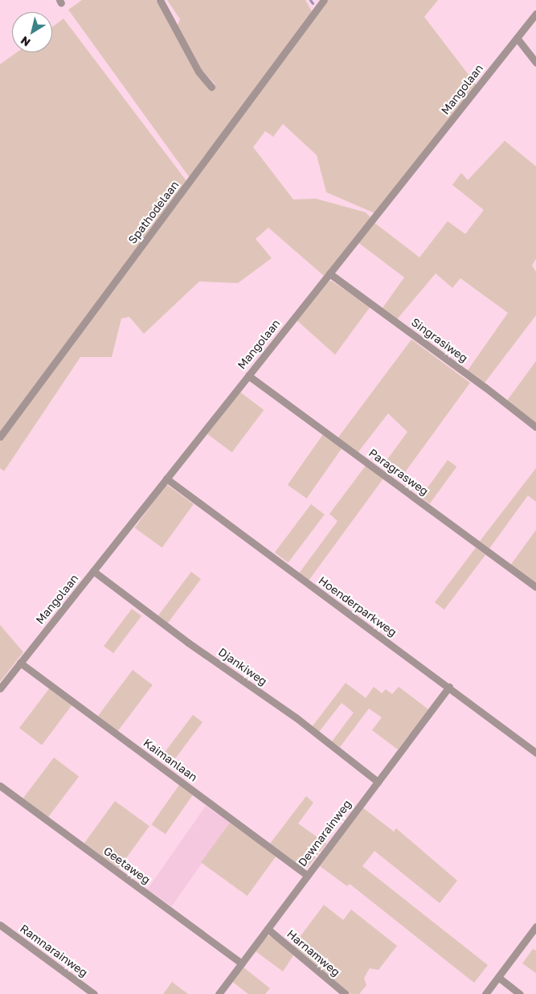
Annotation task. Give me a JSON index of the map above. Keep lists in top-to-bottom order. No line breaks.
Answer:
{"streets":{"street":["Mangolaan","Spathodelaan","Singrasiweg","Paragrasweg","Hoenderparkweg","Djankiweg","Kaimanlaan","Dewnarainweg","Geetaweg","Ramnarainweg","Harnamweg"]},"crossings":[["Mangolaan","Singrasiweg"],["Mangolaan","Paragrasweg"],["Mangolaan","Hoenderparkweg"],["Mangolaan","Djankiweg"],["Mangolaan","Kaimanlaan"],["Hoenderparkweg","Dewnarainweg"],["Djankiweg","Dewnarainweg"],["Kaimanlaan","Dewnarainweg"],["Dewnarainweg","Geetaweg"],["Dewnarainweg","Harnamweg"]],"north":"bottom left"}
